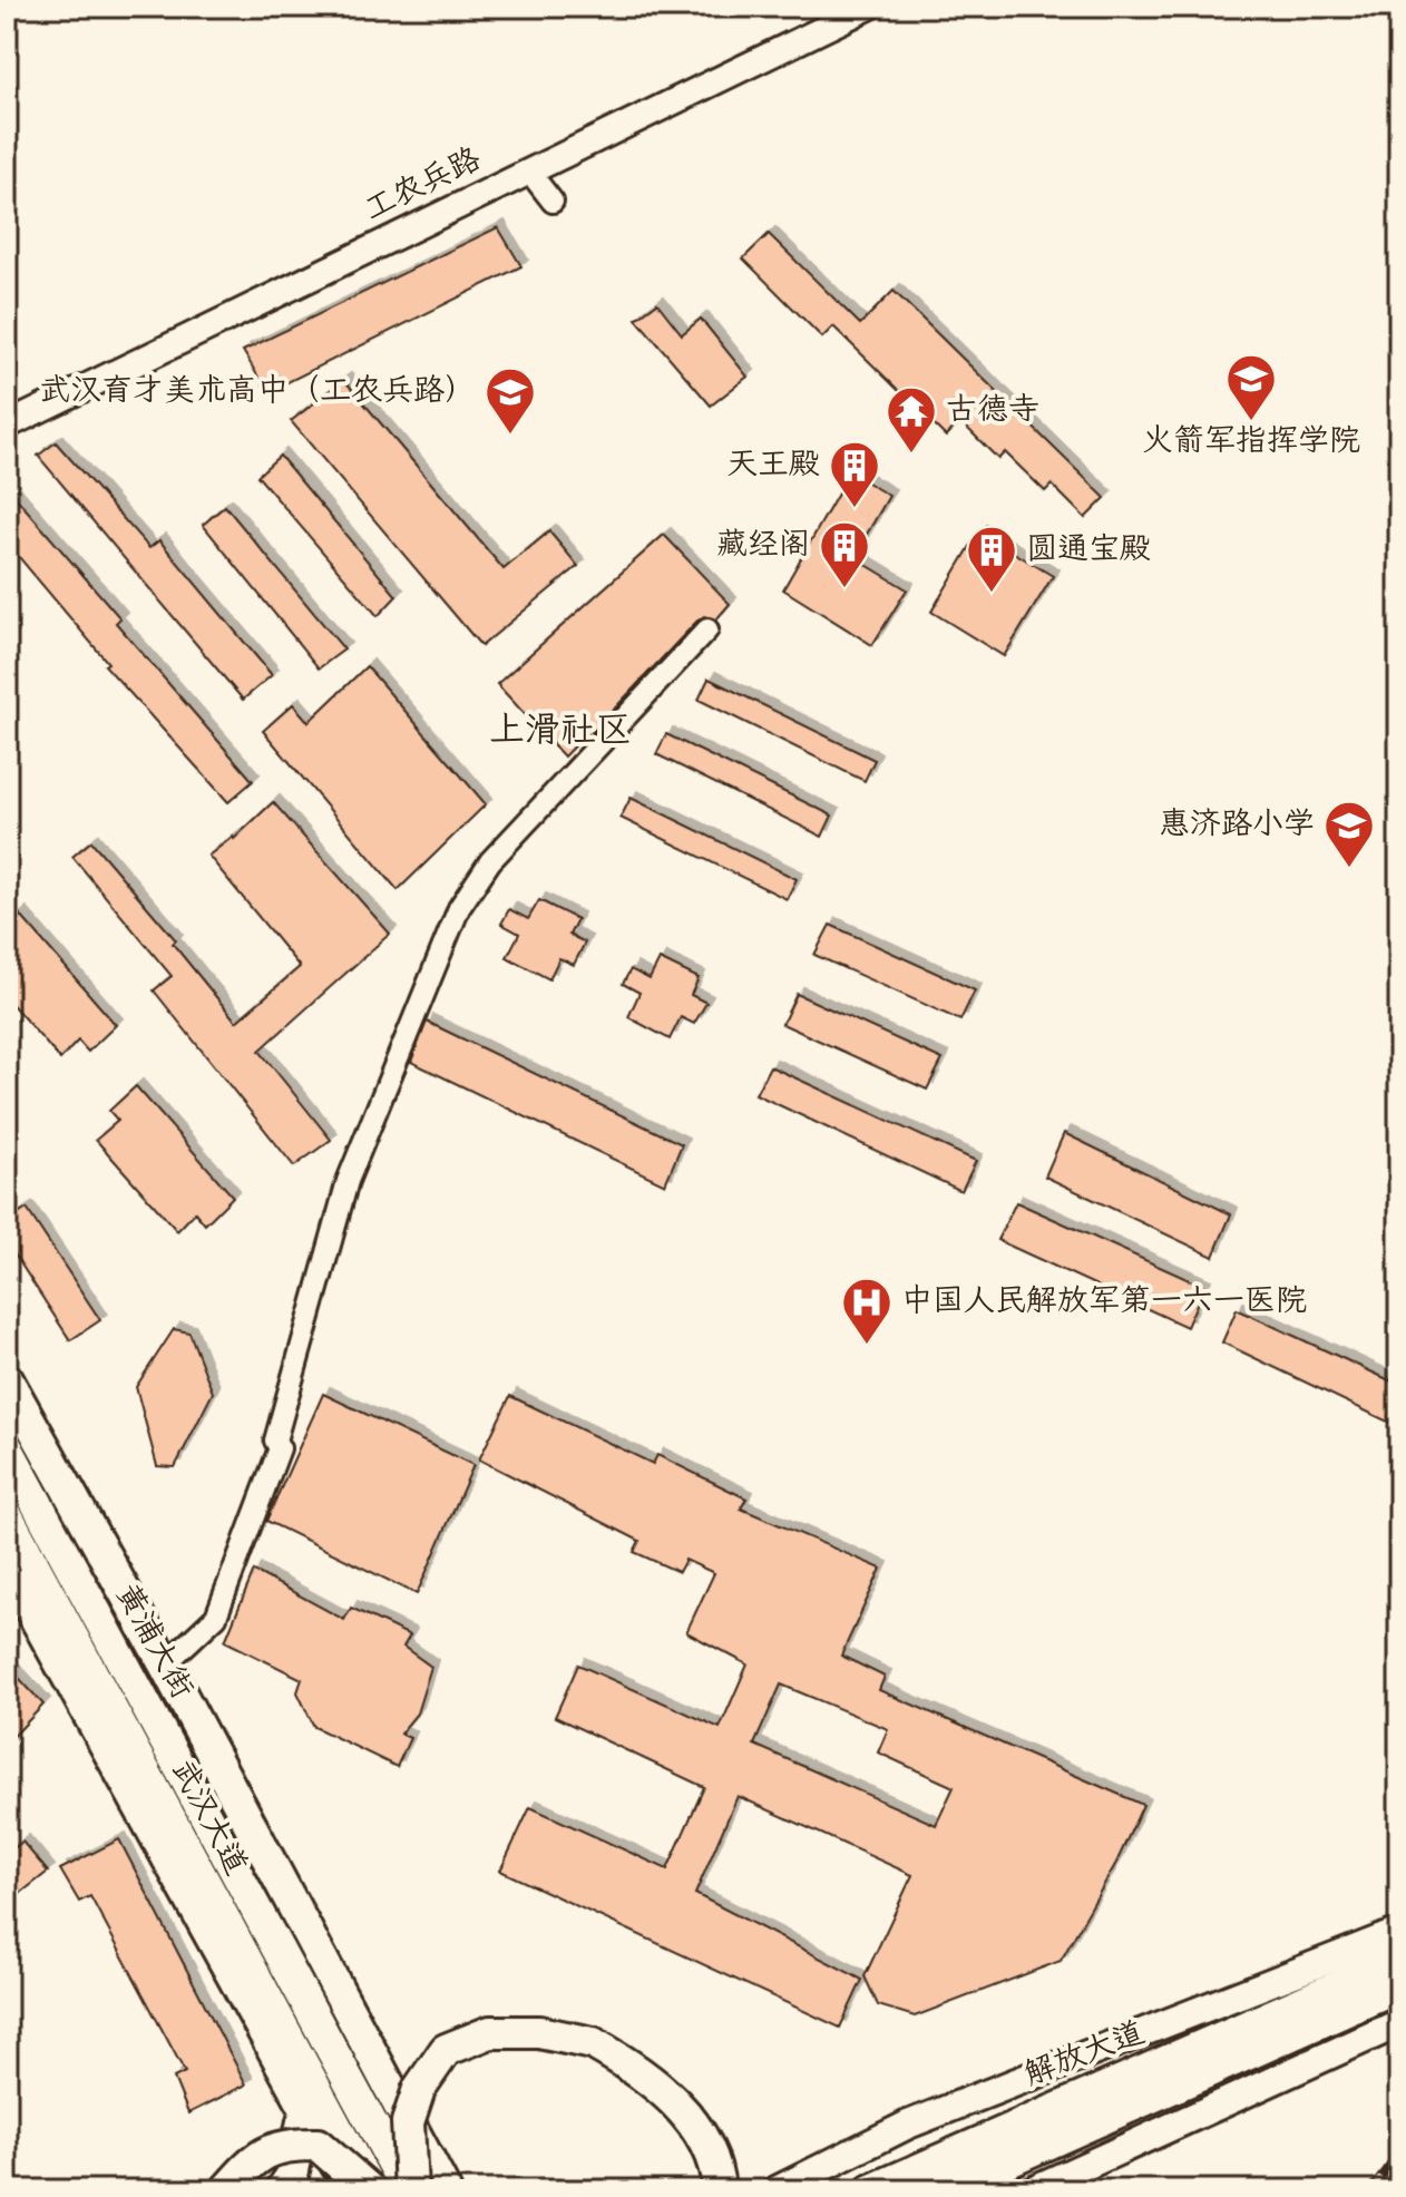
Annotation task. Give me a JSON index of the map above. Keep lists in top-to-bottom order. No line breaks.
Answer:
{"streets":{"main road":["黄浦大街","武汉大道","解放大道"],"street":["工农兵路"]},"districts":["上滑社区"],"places":{"school or university":["火箭军指挥学院","武汉育才美术高中（工农兵路）","惠济路小学"],"temple":["古德寺"],"building":["天王殿","藏经阁","圆通宝殿"],"hospital":["中国人民解放军第一六一医院"]}}
